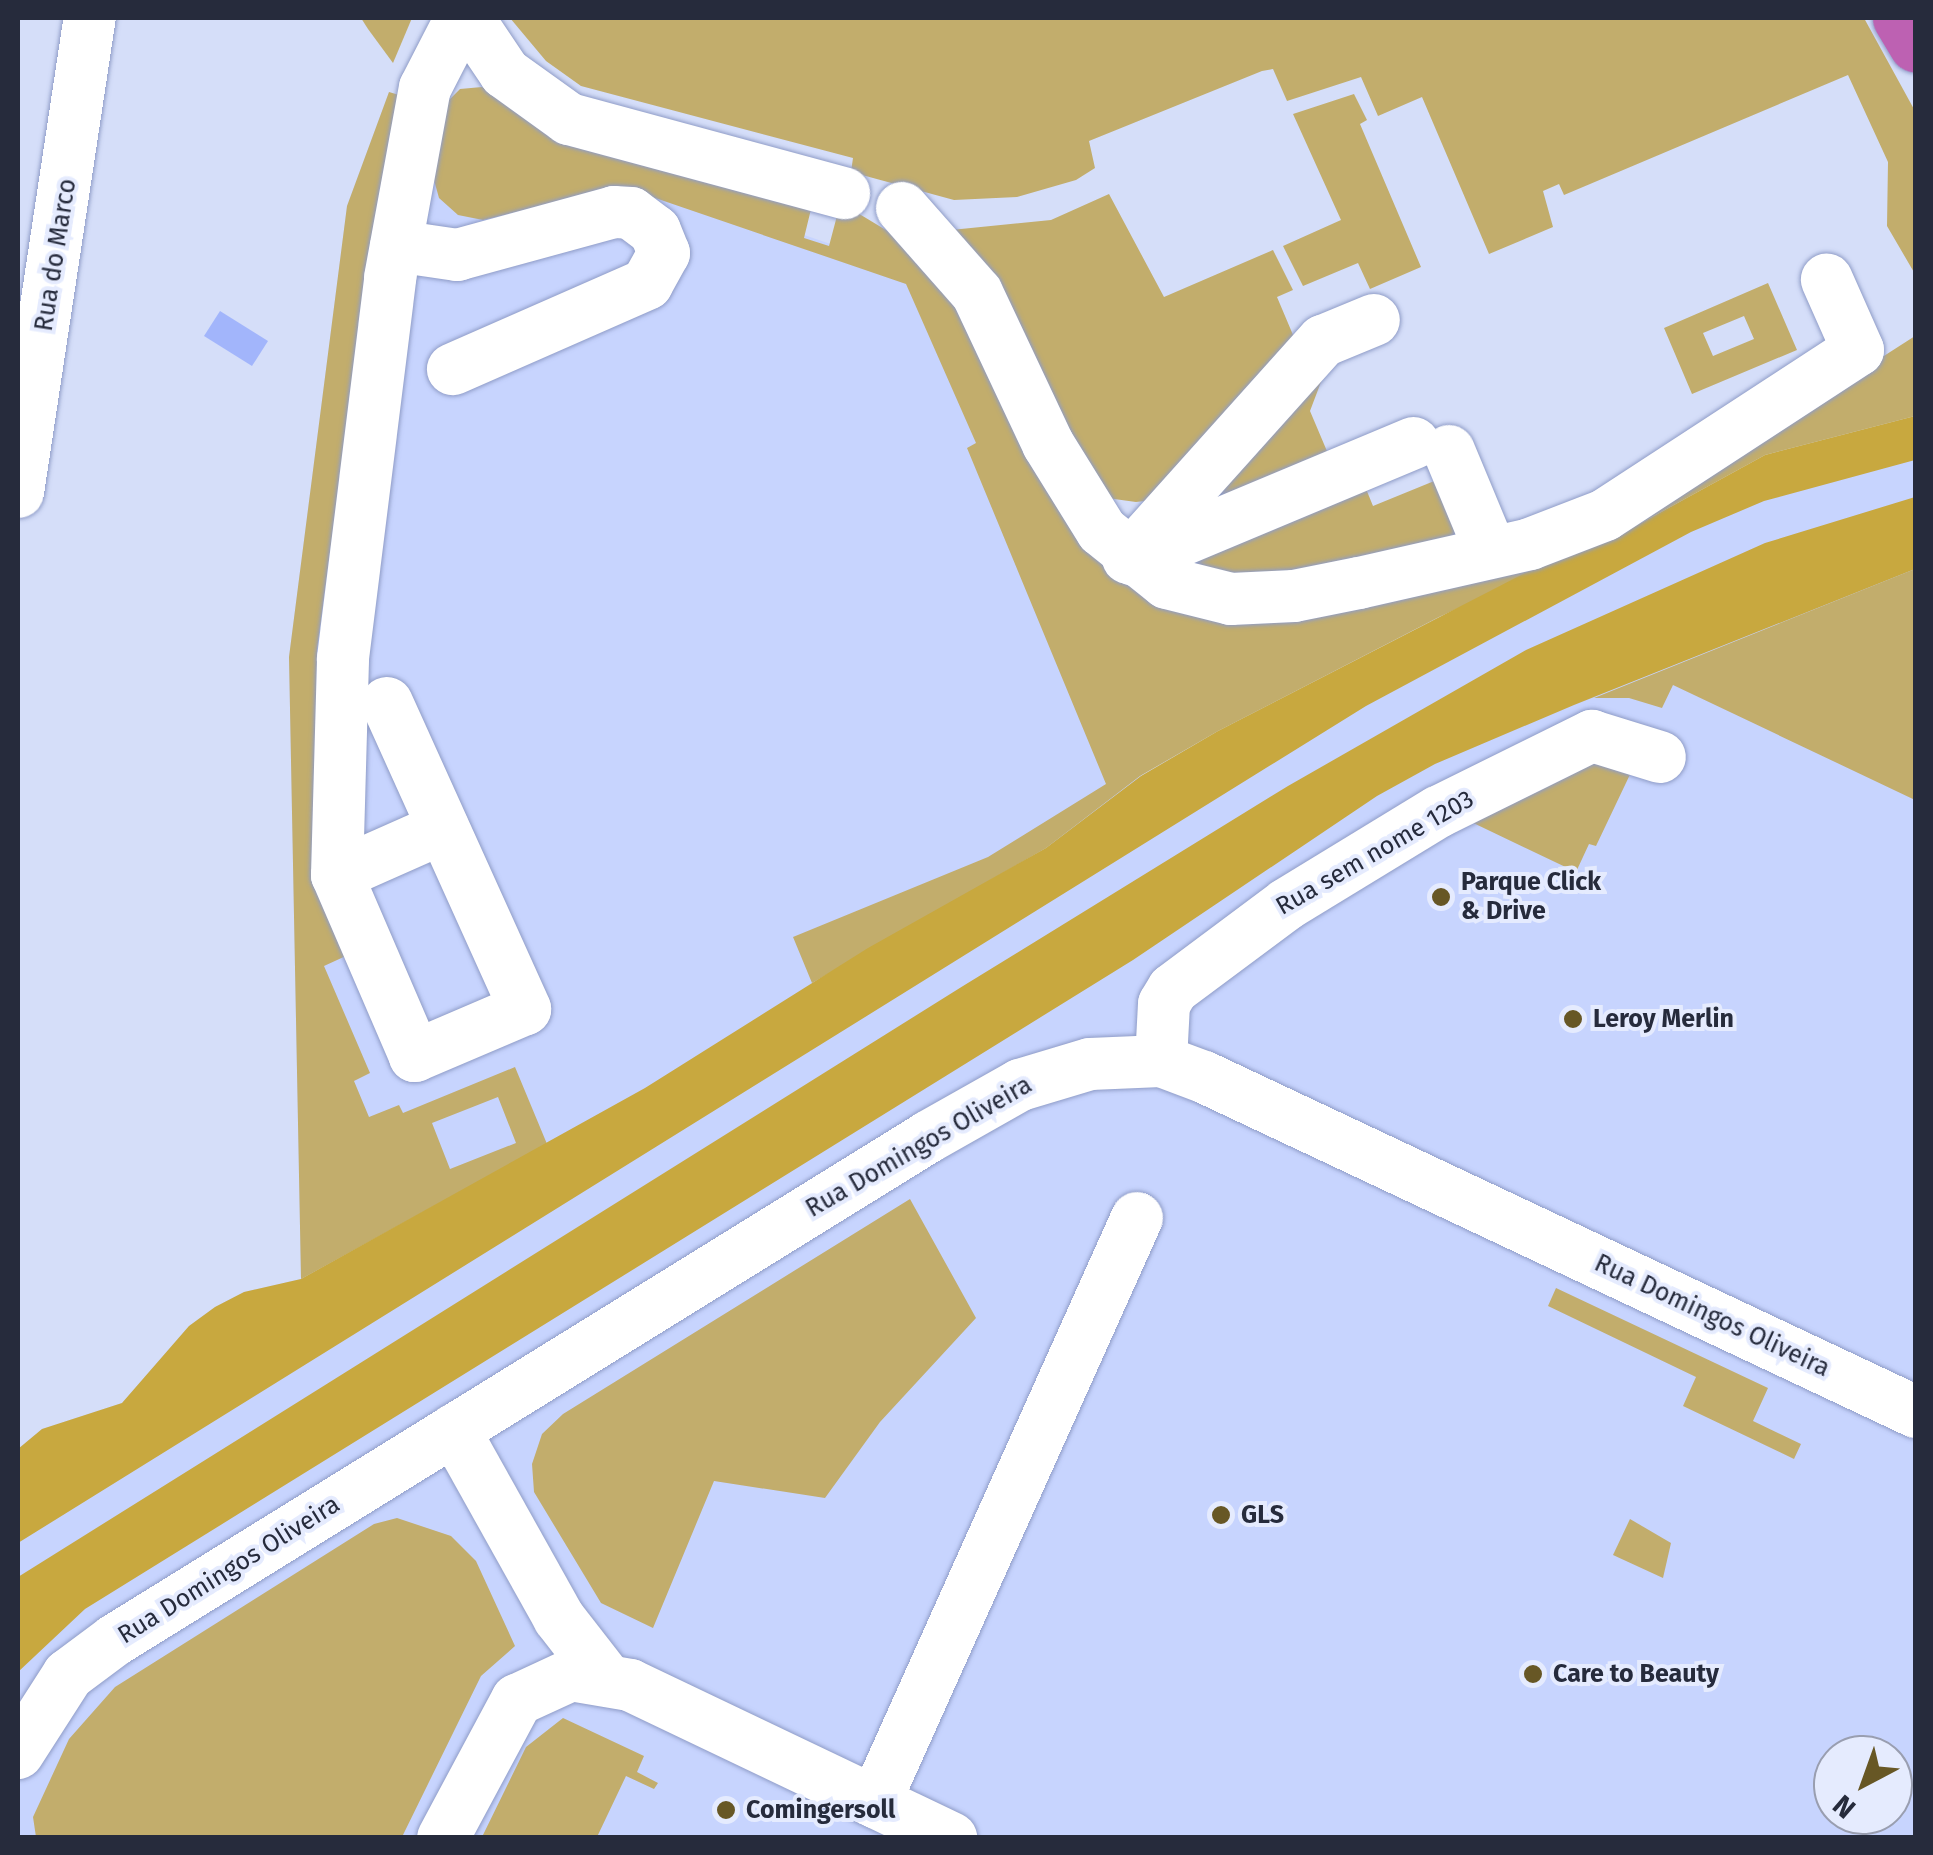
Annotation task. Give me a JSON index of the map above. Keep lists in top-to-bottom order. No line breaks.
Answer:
{"streets":{"street":["Rua do Marco","Rua sem nome 1203","Rua Domingos Oliveira"]},"crossings":[["Rua sem nome 1203","Rua Domingos Oliveira"]],"places":["Parque Click & Drive","Leroy Merlin","GLS","Care to Beauty","Comingersoll"],"north":"bottom left"}
